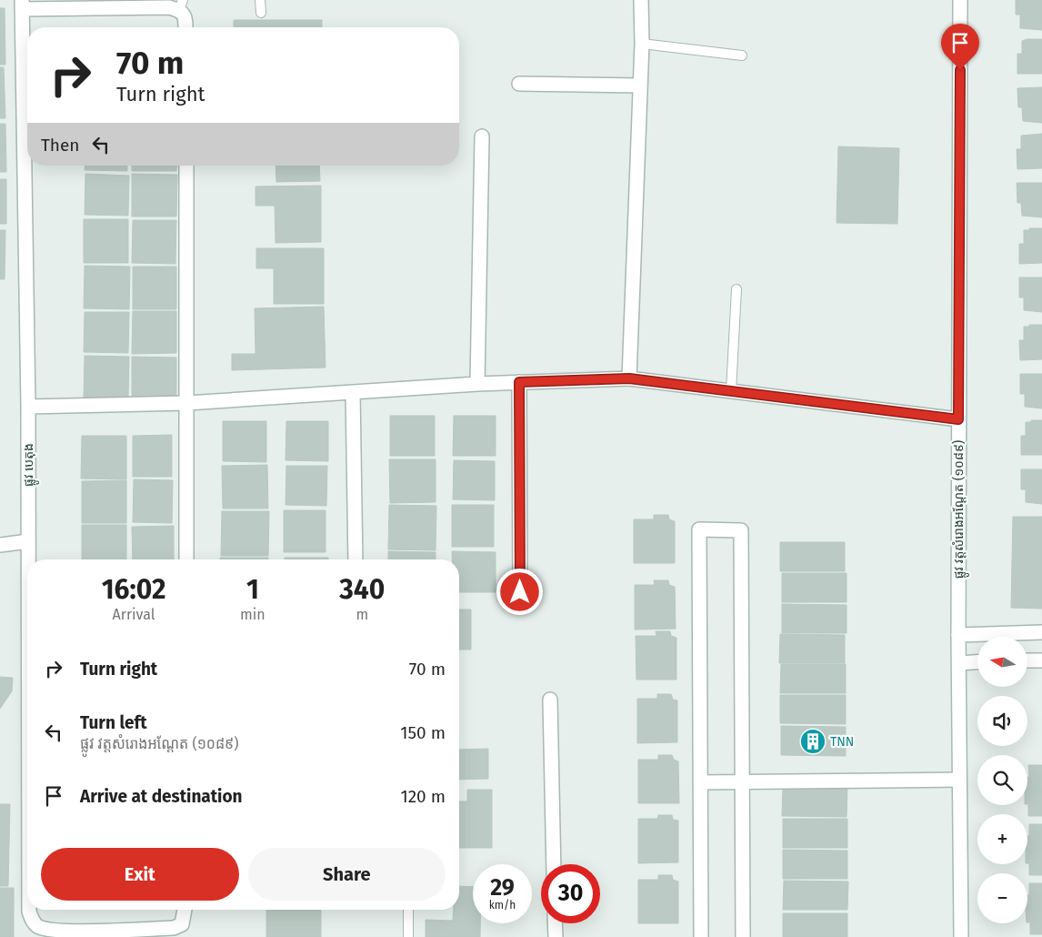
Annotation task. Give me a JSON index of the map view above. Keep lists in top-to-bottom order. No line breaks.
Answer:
{"streets":{"street":["ផ្លូវ បេតុង","ផ្លូវ វត្តសំរោងអណ្ដែត (១០៨៩)"]},"places":{"building":["TNN"]},"north":"left","page":{"turn":["70 m","Turn right"],"then":"Then","eta":["16:02","Arrival","1","min","340","m"],"map_buttons":["+","−"],"list":[{"name":"Turn right","value":"70 m"},{"name":"Turn left","note":"ផ្លូវ វត្តសំរោងអណ្ដែត (១០៨៩)","value":"150 m"},{"name":"Arrive at destination","value":"120 m"}],"buttons":["Exit","Share"],"speed":"29 km/h","limit":"30"}}
